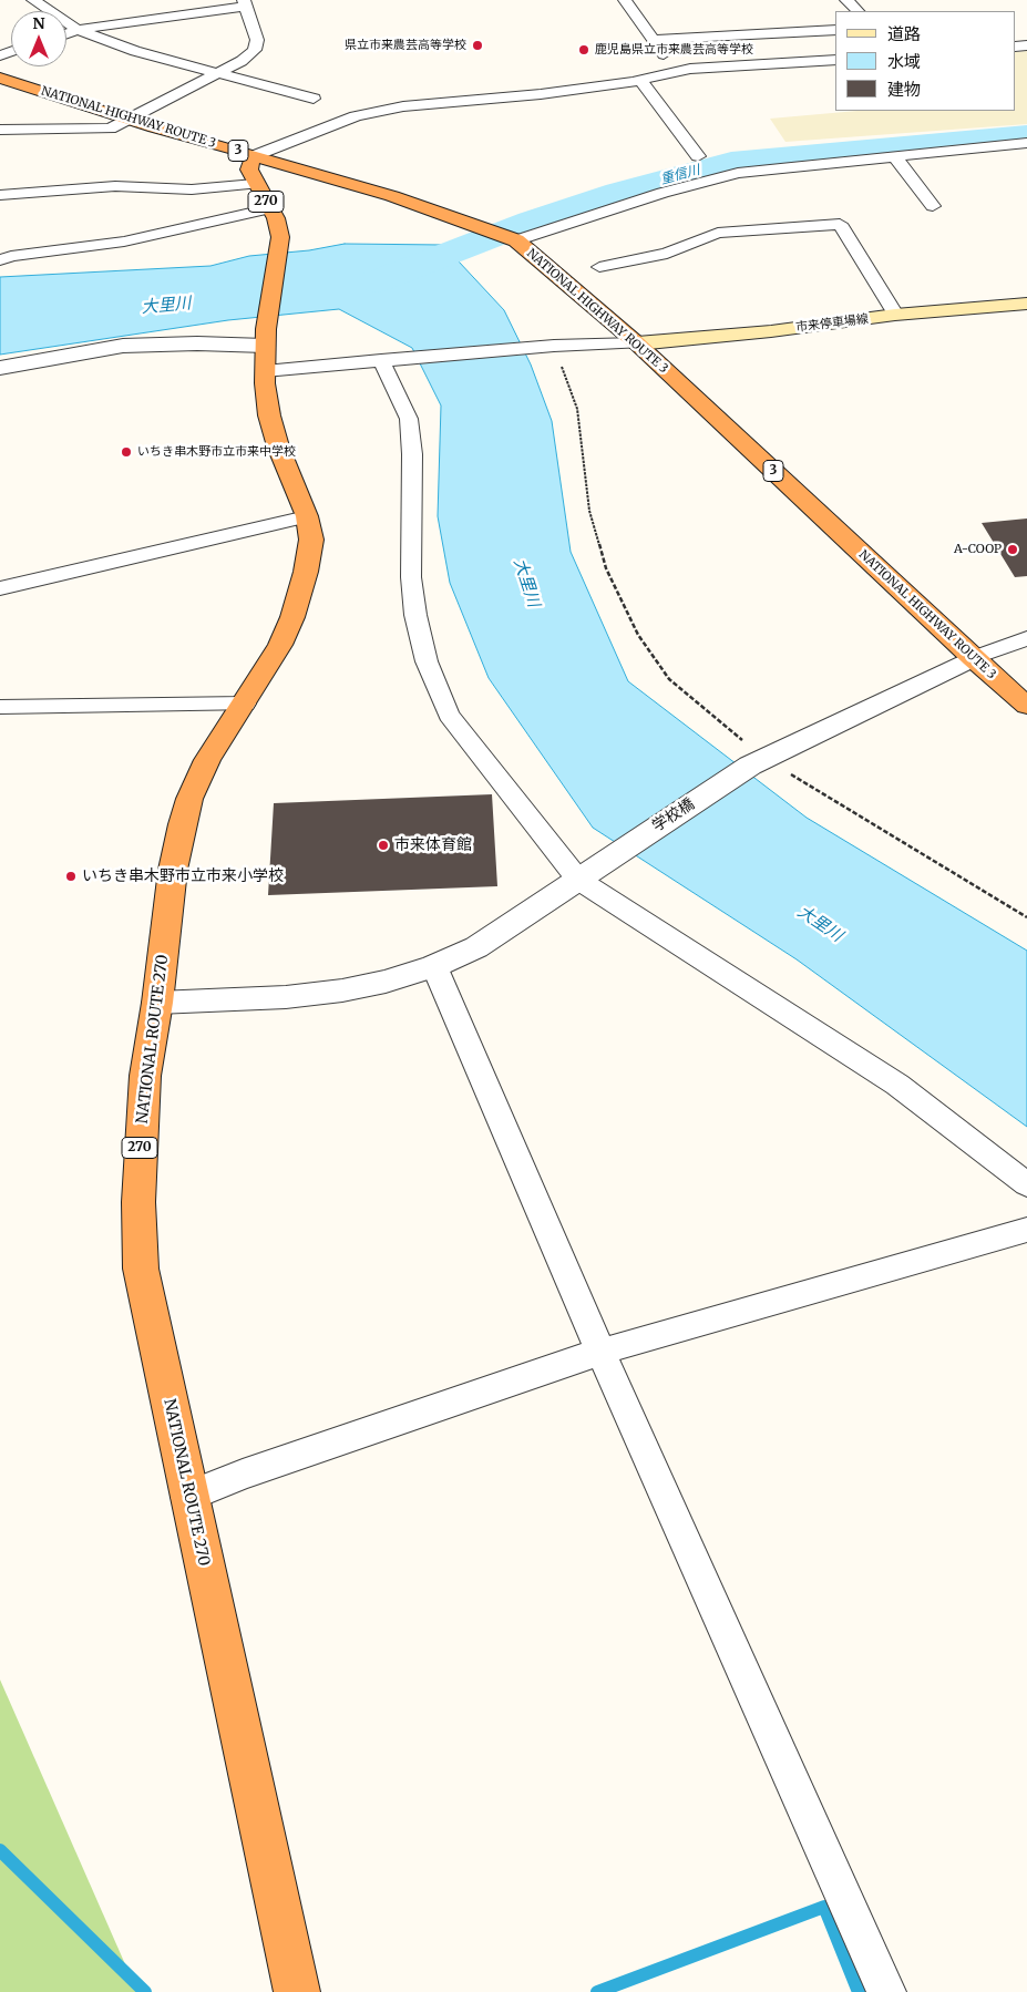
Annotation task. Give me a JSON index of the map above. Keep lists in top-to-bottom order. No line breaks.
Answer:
{"streets":{"highway":["NATIONAL HIGHWAY ROUTE 3","3","270","NATIONAL ROUTE 270"],"main road":["市来停車場線"],"street":["学校橋"]},"crossings":[["NATIONAL HIGHWAY ROUTE 3","市来停車場線"],["NATIONAL HIGHWAY ROUTE 3","学校橋"],["NATIONAL HIGHWAY ROUTE 3","NATIONAL ROUTE 270"],["学校橋","NATIONAL ROUTE 270"]],"water":["重信川","大里川"],"places":["県立市来農芸高等学校","鹿児島県立市来農芸高等学校","いちき串木野市立市来中学校","A-COOP","市来体育館","いちき串木野市立市来小学校"],"legend":["道路","水域","建物"],"north":"top"}
